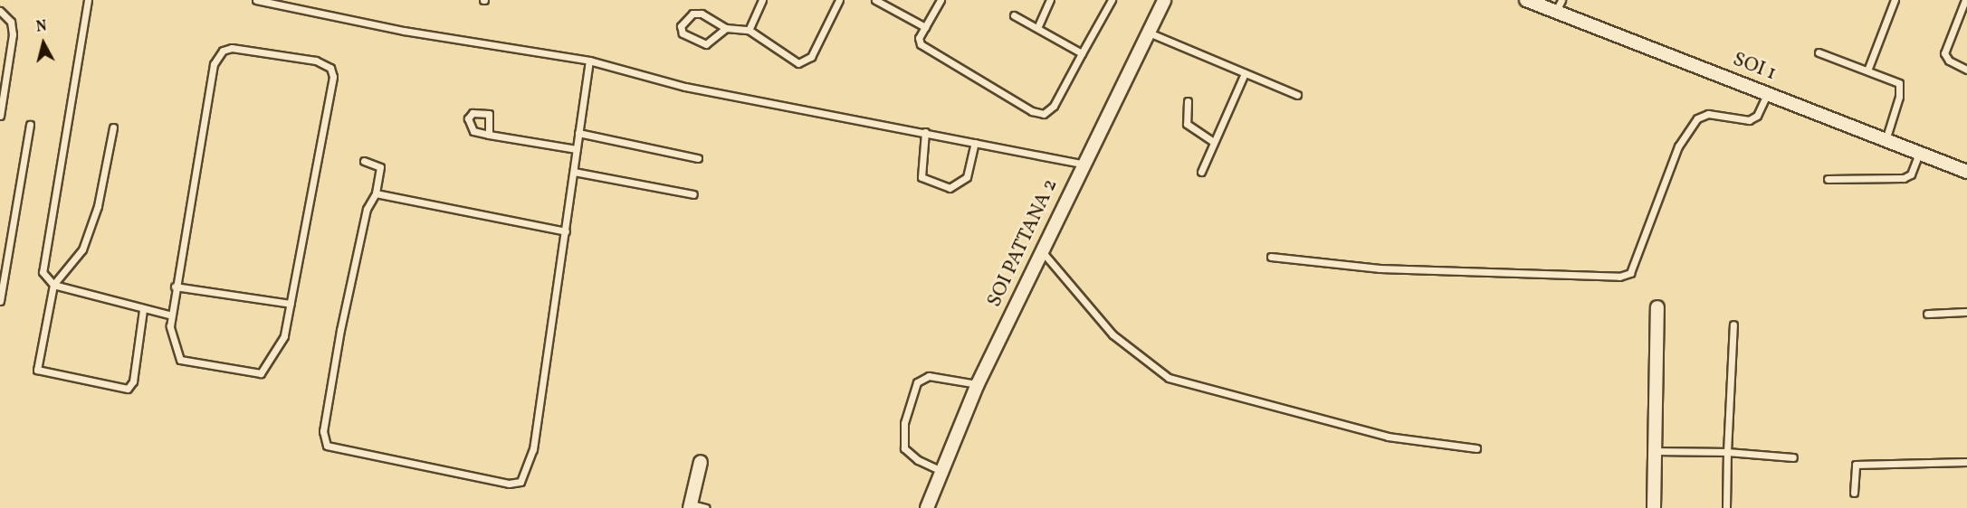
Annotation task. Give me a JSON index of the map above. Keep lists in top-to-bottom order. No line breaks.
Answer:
{"streets":{"street":["SOI 1","SOI PATTANA 2"]},"north":"top"}
